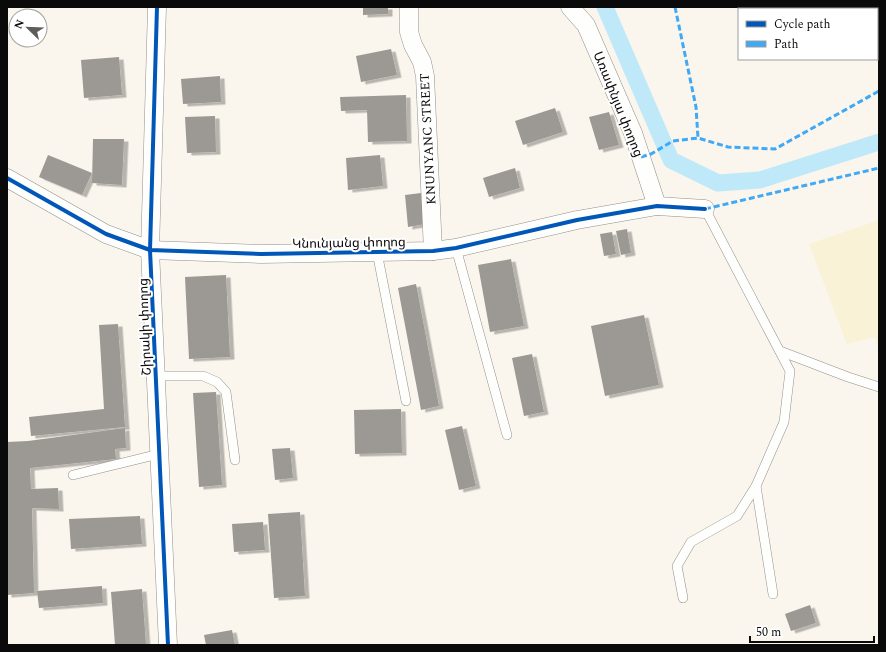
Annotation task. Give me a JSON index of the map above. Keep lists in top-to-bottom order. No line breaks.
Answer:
{"streets":{"street":["Առափնյա փողոց","KNUNYANC STREET","Կնունյանց փողոց","Շիրակի փողոց"]},"crossings":[["Առափնյա փողոց","Կնունյանց փողոց"],["KNUNYANC STREET","Կնունյանց փողոց"],["Կնունյանց փողոց","Շիրակի փողոց"]],"legend":["Cycle path","Path"],"scale_bar":"50 m","north":"top left"}
